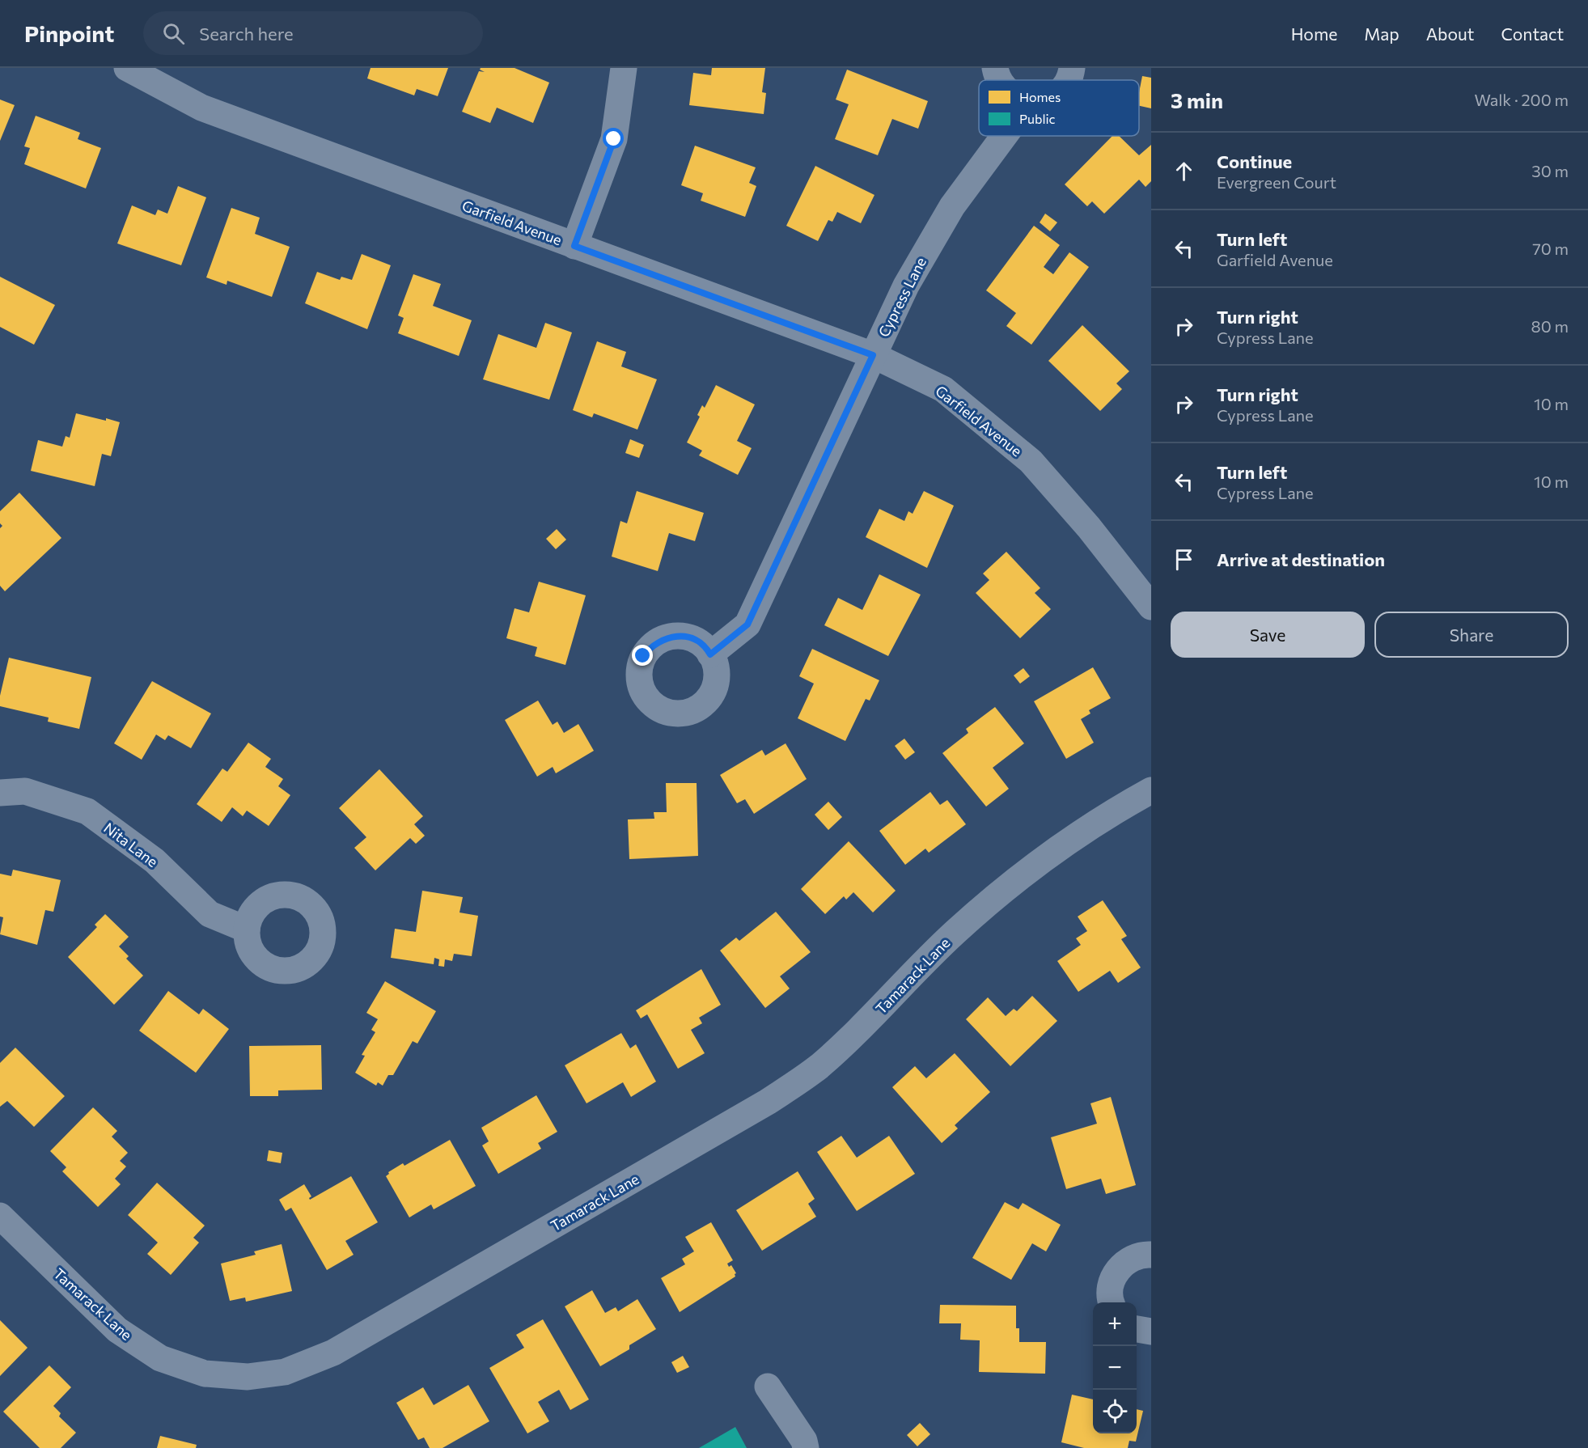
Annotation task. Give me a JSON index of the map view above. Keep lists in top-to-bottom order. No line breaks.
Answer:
{"streets":{"street":["Garfield Avenue","Cypress Lane","Nita Lane","Tamarack Lane"]},"crossings":[["Garfield Avenue","Cypress Lane"]],"legend":["Homes","Public"],"page":{"header":"Pinpoint","search":"Search here","nav":["Home","Map","About","Contact"],"heading":["3 min","Walk · 200 m"],"list":[["Continue","Evergreen Court","30 m"],["Turn left","Garfield Avenue","70 m"],["Turn right","Cypress Lane","80 m"],["Turn right","Cypress Lane","10 m"],["Turn left","Cypress Lane","10 m"],"Arrive at destination"],"buttons":["Save","Share"],"map_buttons":["+","−"]}}
